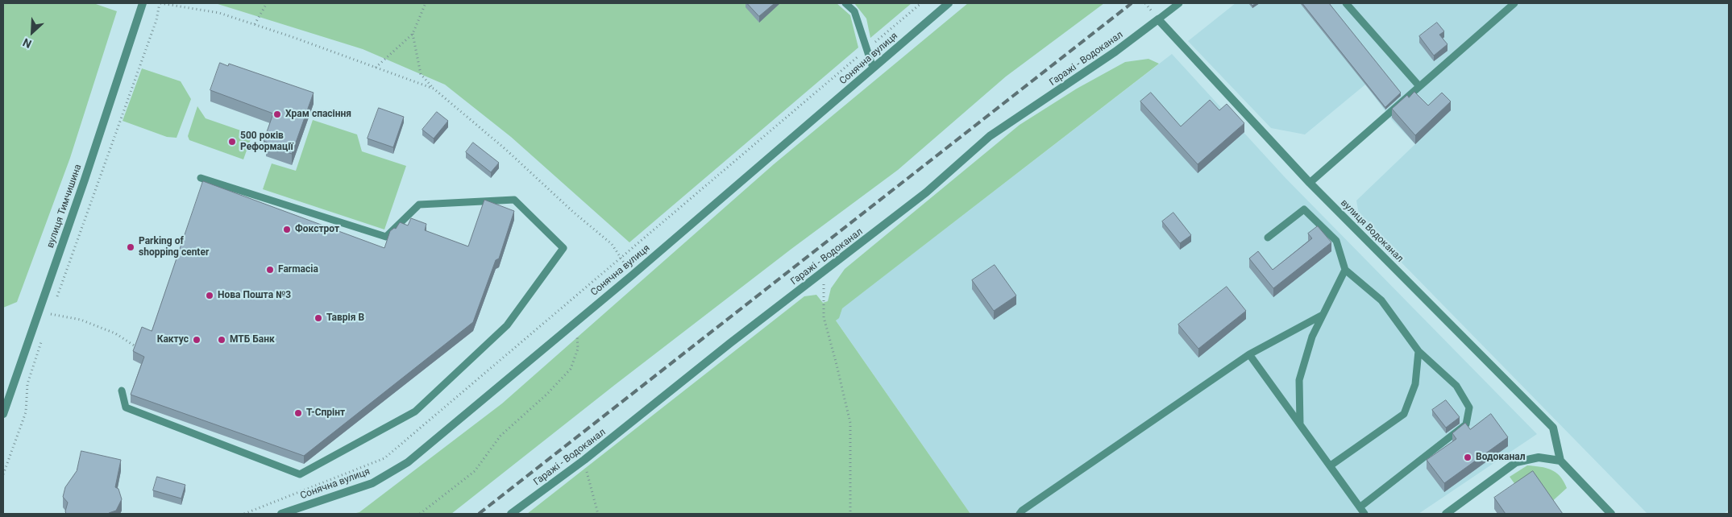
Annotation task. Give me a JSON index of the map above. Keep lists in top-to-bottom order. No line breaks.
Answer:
{"streets":{"street":["Сонячна вулиця","Гаражі - Водоканал","вулиця Тимчишина","вулиця Водоканал"]},"crossings":[["Гаражі - Водоканал","вулиця Водоканал"]],"places":["Храм спасіння","500 років Реформації","Фокстрот","Parking of shopping center","Farmacia","Нова Пошта №3","Таврія В","Кактус","МТБ Банк","Т-Спрінт","Водоканал"],"north":"bottom left"}
